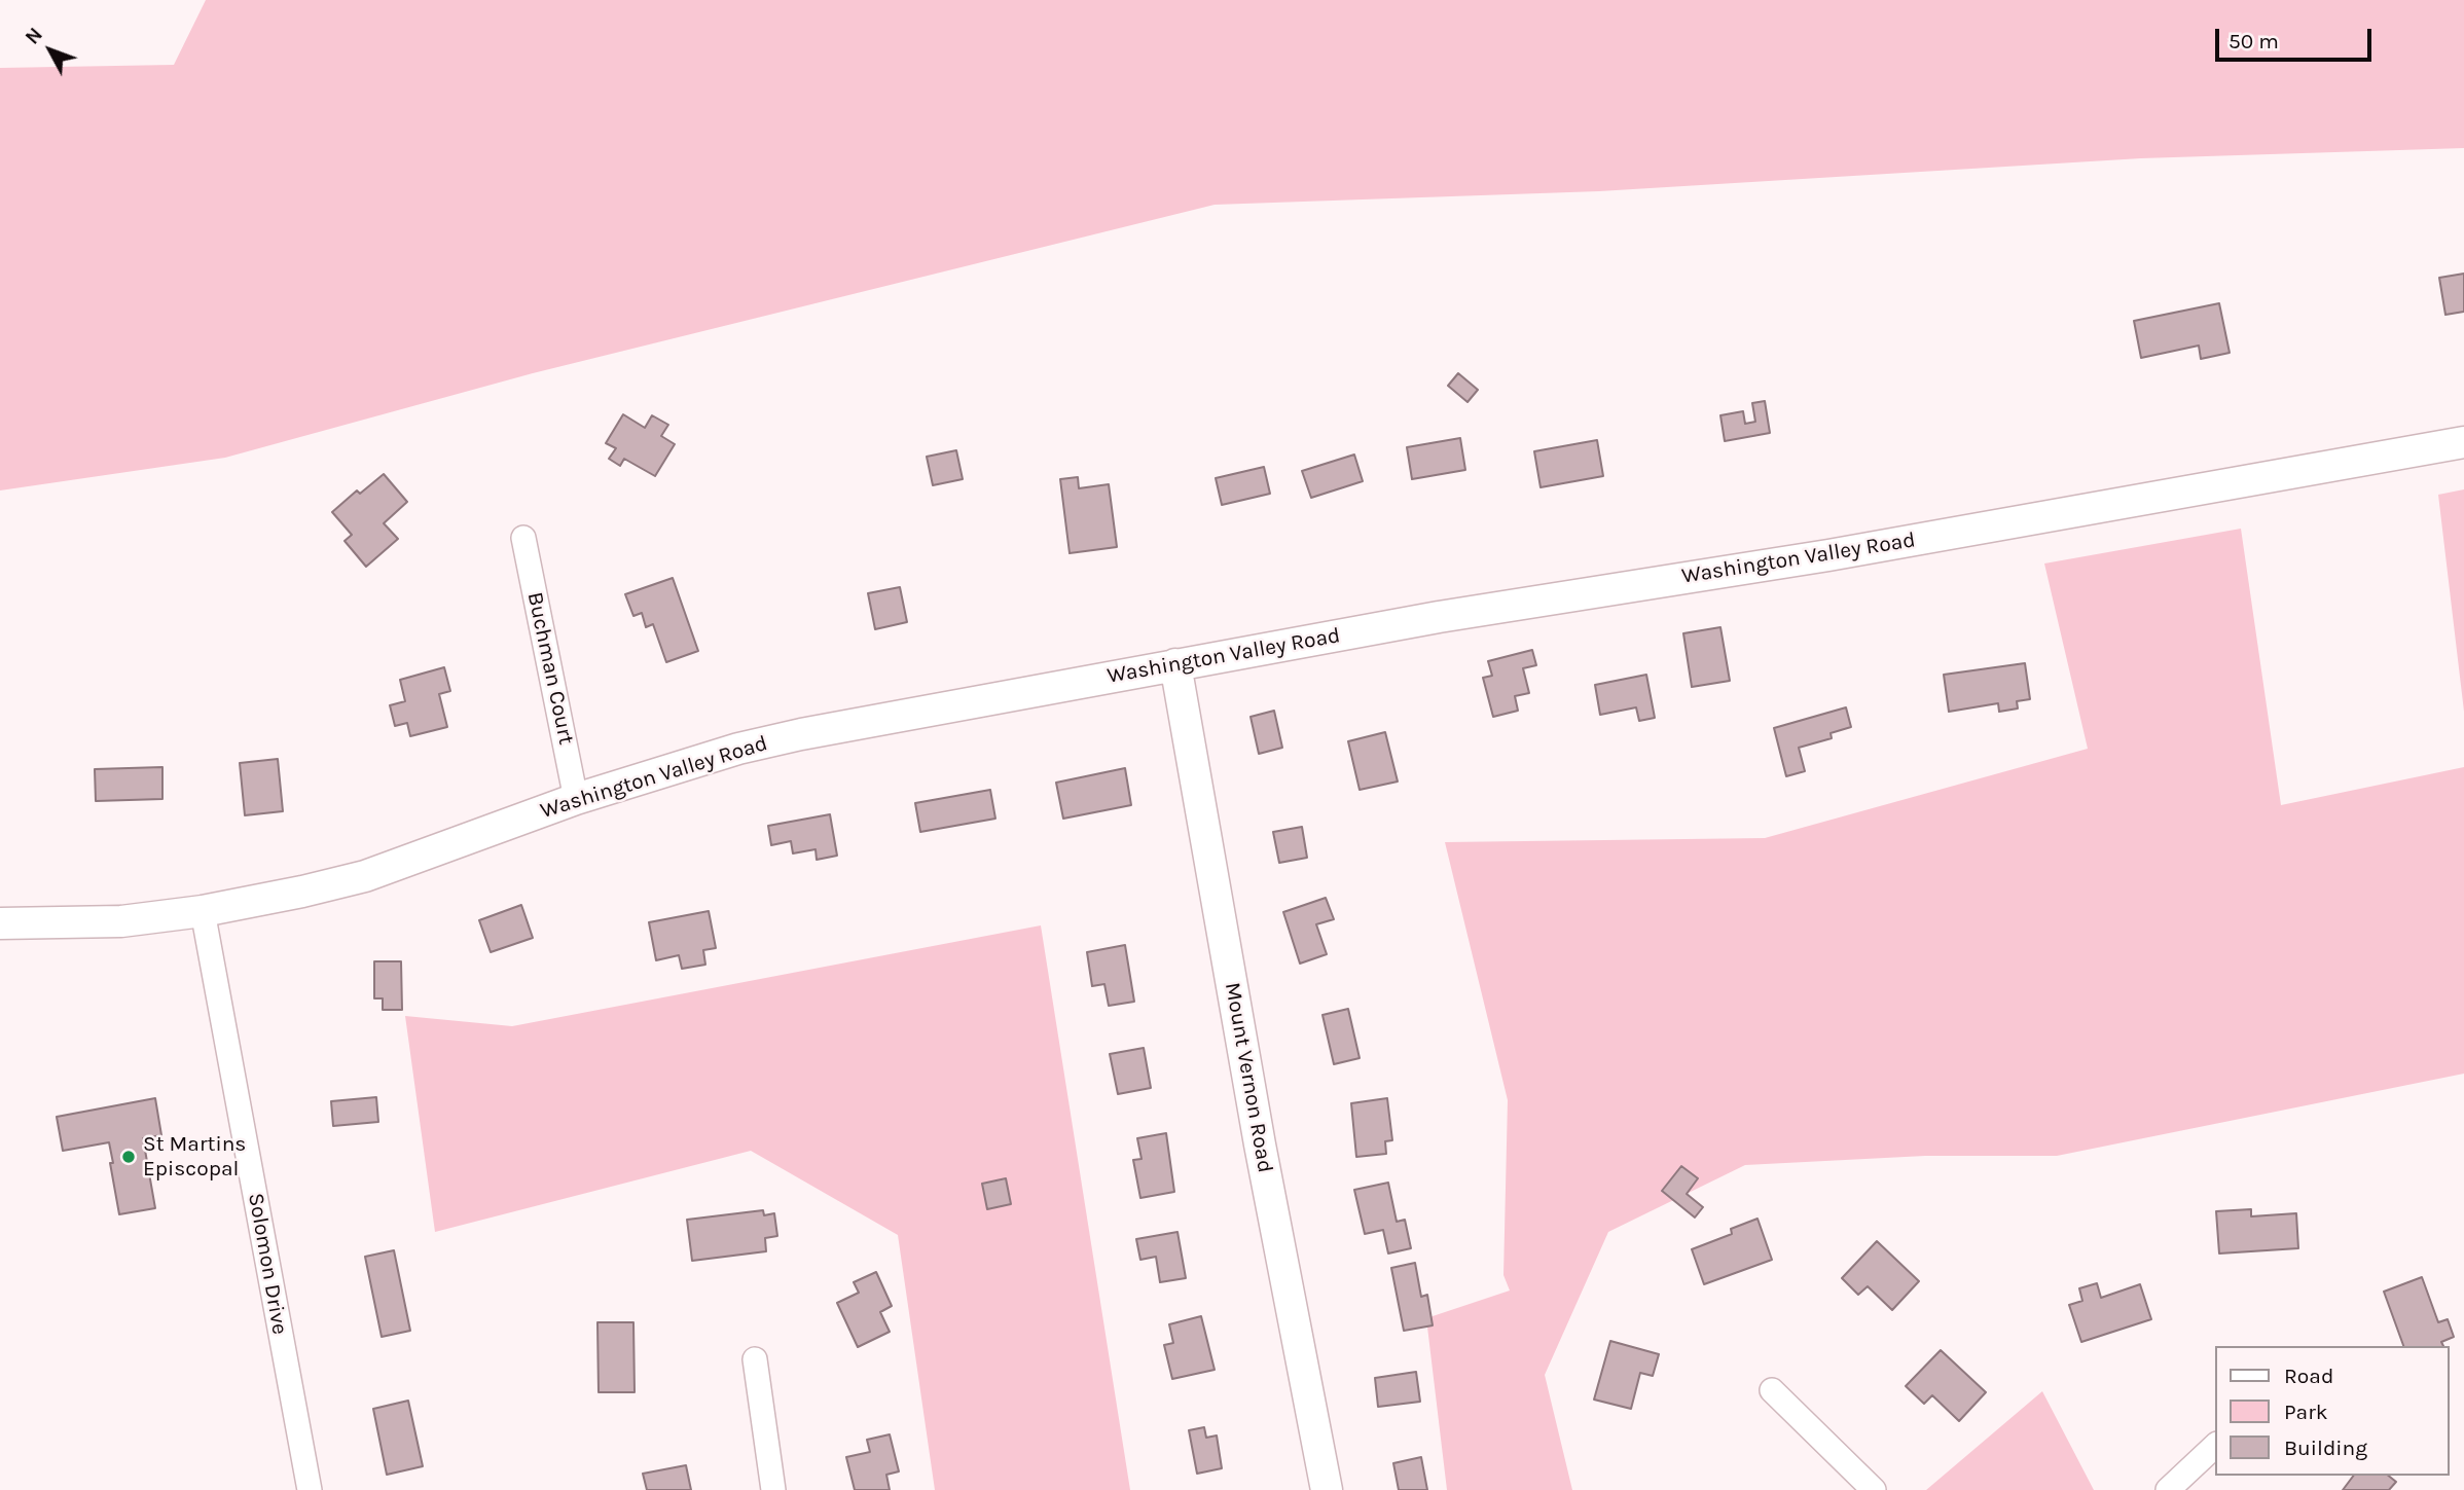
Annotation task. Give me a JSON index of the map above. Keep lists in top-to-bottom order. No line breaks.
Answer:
{"streets":{"street":["Washington Valley Road","Buchman Court","Mount Vernon Road","Solomon Drive"]},"crossings":[["Washington Valley Road","Buchman Court"],["Washington Valley Road","Mount Vernon Road"],["Washington Valley Road","Solomon Drive"]],"places":["St Martins Episcopal"],"legend":["Road","Park","Building"],"scale_bar":"50 m","north":"top left"}
